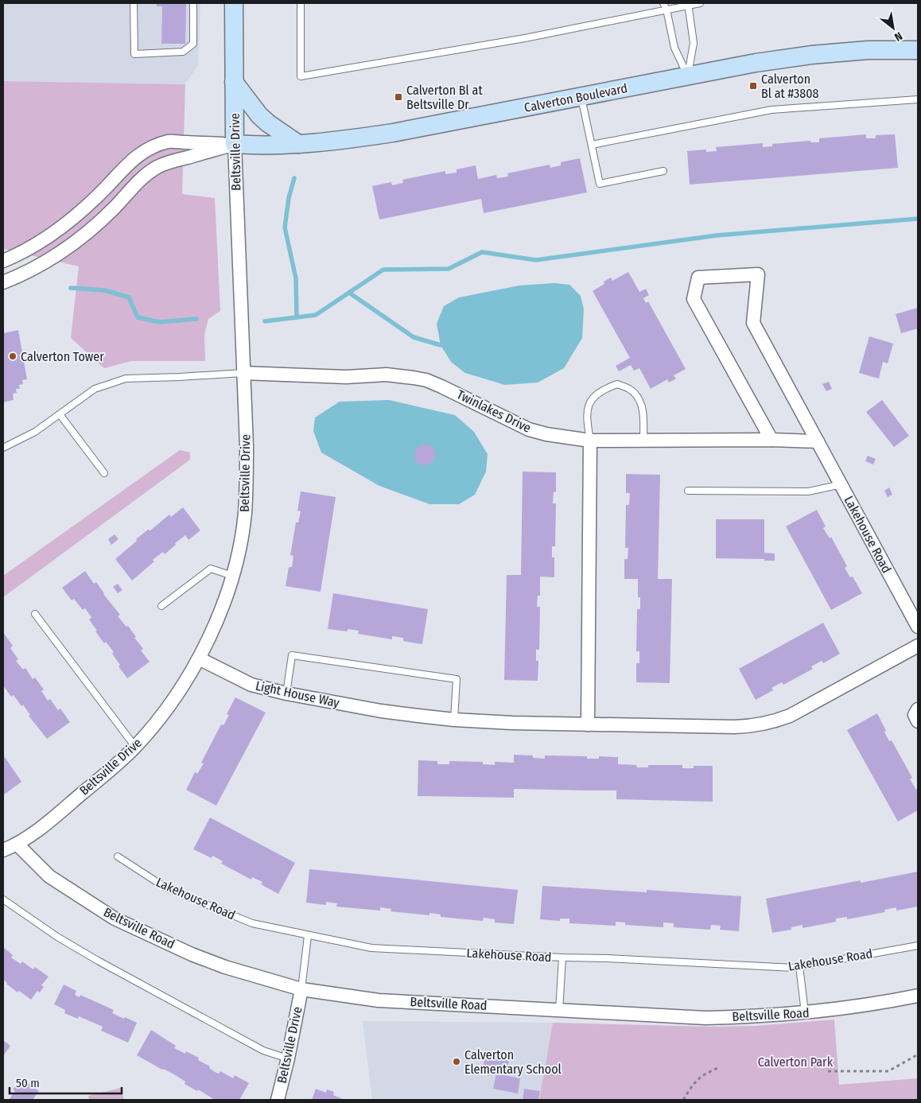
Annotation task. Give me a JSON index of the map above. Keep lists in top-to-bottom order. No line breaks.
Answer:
{"streets":{"street":["Calverton Boulevard","Beltsville Drive","Twinlakes Drive","Lakehouse Road","Light House Way","Beltsville Road"]},"crossings":[["Calverton Boulevard","Beltsville Drive"],["Beltsville Drive","Twinlakes Drive"],["Beltsville Drive","Light House Way"],["Beltsville Drive","Beltsville Road"],["Twinlakes Drive","Lakehouse Road"]],"parks":["Calverton Park"],"places":{"transit":["Calverton Bl at #3808","Calverton Bl at Beltsville Dr"],"other":["Calverton Tower","Calverton Elementary School"]},"scale_bar":"50 m","north":"bottom right"}
